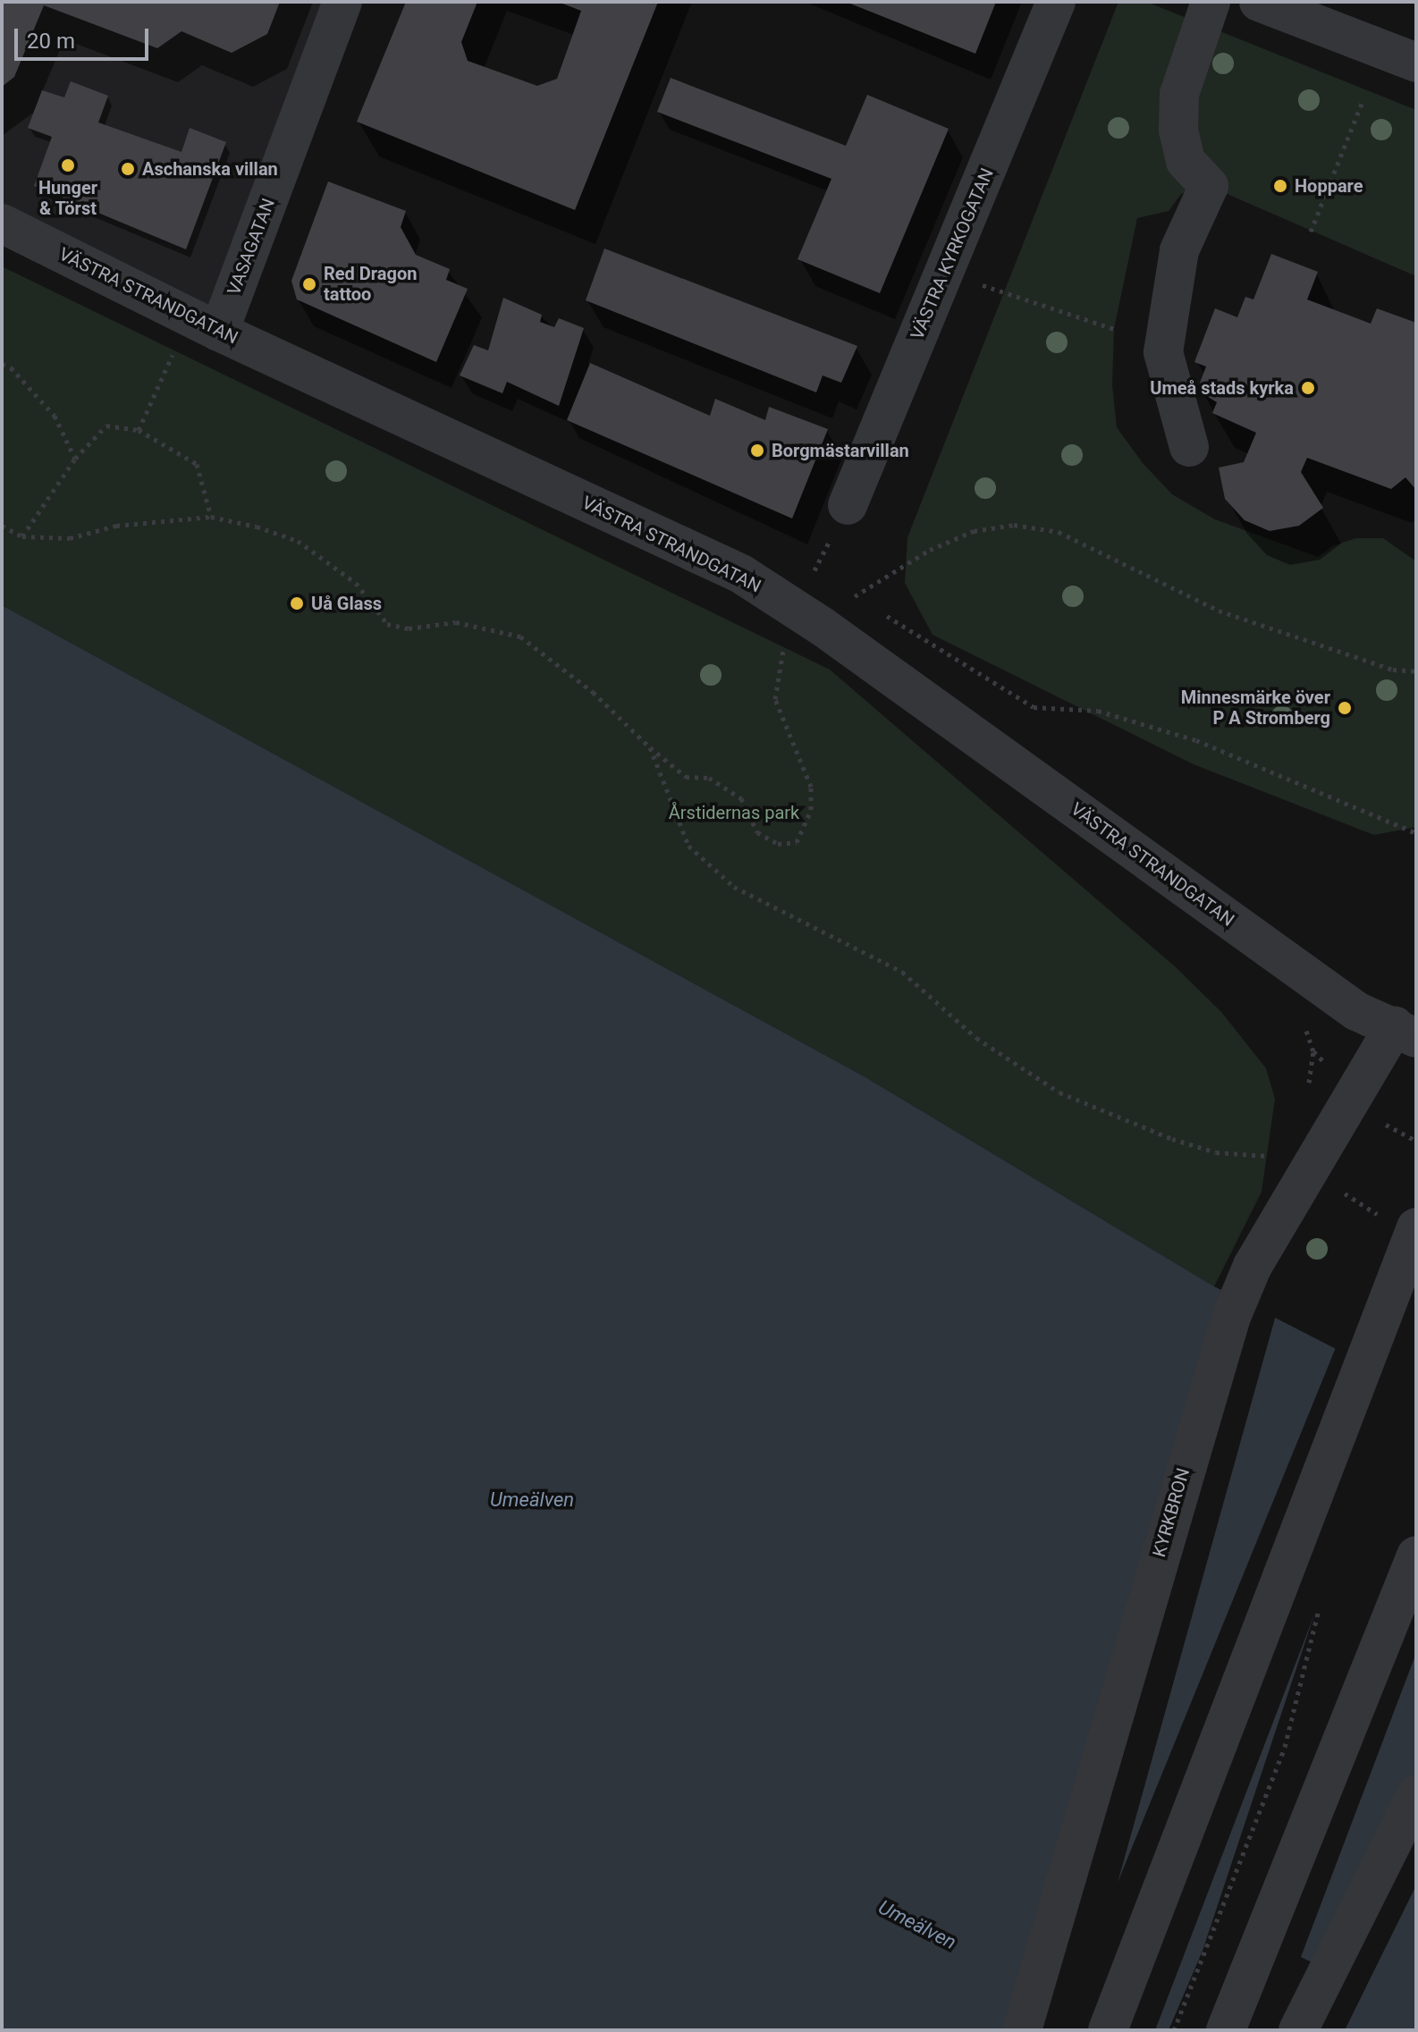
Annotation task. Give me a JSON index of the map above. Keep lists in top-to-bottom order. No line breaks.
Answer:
{"streets":{"street":["VASAGATAN","VÄSTRA KYRKOGATAN","VÄSTRA STRANDGATAN","KYRKBRON"]},"crossings":[["VASAGATAN","VÄSTRA STRANDGATAN"],["VÄSTRA STRANDGATAN","KYRKBRON"]],"water":["Umeälven"],"parks":["Årstidernas park"],"places":["Hunger & Törst","Aschanska villan","Hoppare","Red Dragon tattoo","Umeå stads kyrka","Borgmästarvillan","Uå Glass","Minnesmärke över P A Stromberg"],"scale_bar":"20 m"}
